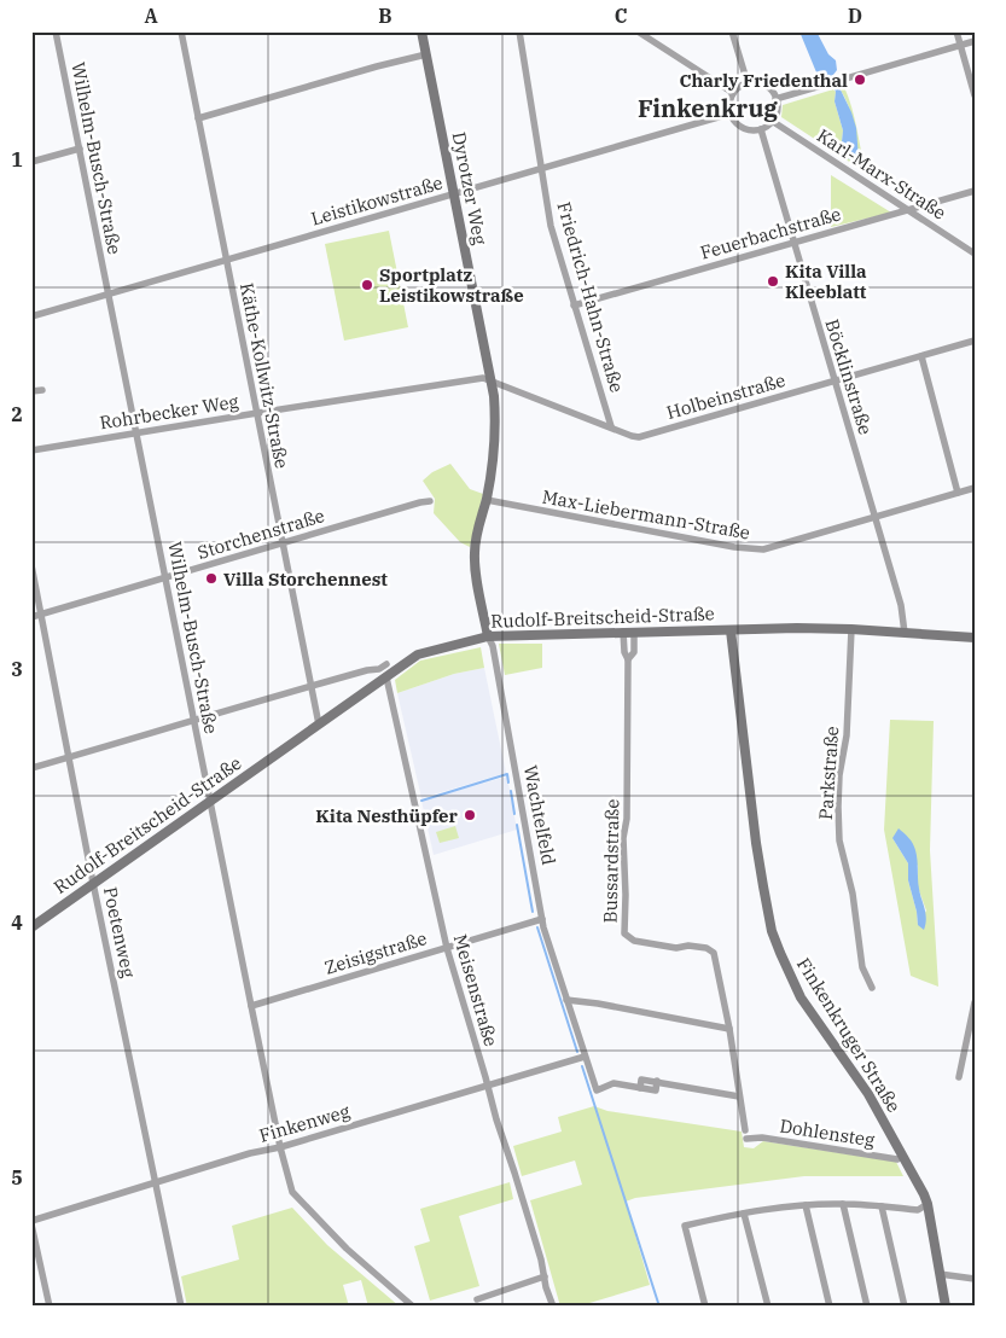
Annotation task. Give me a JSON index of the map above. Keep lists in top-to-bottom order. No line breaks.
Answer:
{"streets":{"street":["Wilhelm-Busch-Straße","Karl-Marx-Straße","Dyrotzer Weg","Leistikowstraße","Feuerbachstraße","Friedrich-Hahn-Straße","Käthe-Kollwitz-Straße","Böcklinstraße","Holbeinstraße","Rohrbecker Weg","Max-Liebermann-Straße","Storchenstraße","Rudolf-Breitscheid-Straße","Parkstraße","Wachtelfeld","Bussardstraße","Poetenweg","Zeisigstraße","Meisenstraße","Finkenkruger Straße","Finkenweg","Dohlensteg"]},"crossings":[["Wilhelm-Busch-Straße","Leistikowstraße"],["Wilhelm-Busch-Straße","Rohrbecker Weg"],["Wilhelm-Busch-Straße","Storchenstraße"],["Wilhelm-Busch-Straße","Rudolf-Breitscheid-Straße"],["Wilhelm-Busch-Straße","Zeisigstraße"],["Wilhelm-Busch-Straße","Finkenweg"],["Karl-Marx-Straße","Leistikowstraße"],["Karl-Marx-Straße","Feuerbachstraße"],["Karl-Marx-Straße","Böcklinstraße"],["Dyrotzer Weg","Leistikowstraße"],["Dyrotzer Weg","Holbeinstraße"],["Dyrotzer Weg","Rohrbecker Weg"],["Dyrotzer Weg","Max-Liebermann-Straße"],["Dyrotzer Weg","Rudolf-Breitscheid-Straße"],["Dyrotzer Weg","Wachtelfeld"],["Leistikowstraße","Friedrich-Hahn-Straße"],["Leistikowstraße","Käthe-Kollwitz-Straße"],["Leistikowstraße","Böcklinstraße"],["Feuerbachstraße","Friedrich-Hahn-Straße"],["Feuerbachstraße","Böcklinstraße"],["Friedrich-Hahn-Straße","Holbeinstraße"],["Käthe-Kollwitz-Straße","Rohrbecker Weg"],["Käthe-Kollwitz-Straße","Storchenstraße"],["Käthe-Kollwitz-Straße","Rudolf-Breitscheid-Straße"],["Böcklinstraße","Holbeinstraße"],["Böcklinstraße","Max-Liebermann-Straße"],["Böcklinstraße","Rudolf-Breitscheid-Straße"],["Holbeinstraße","Rohrbecker Weg"],["Storchenstraße","Poetenweg"],["Rudolf-Breitscheid-Straße","Parkstraße"],["Rudolf-Breitscheid-Straße","Wachtelfeld"],["Rudolf-Breitscheid-Straße","Bussardstraße"],["Rudolf-Breitscheid-Straße","Poetenweg"],["Rudolf-Breitscheid-Straße","Meisenstraße"],["Rudolf-Breitscheid-Straße","Finkenkruger Straße"],["Wachtelfeld","Bussardstraße"],["Wachtelfeld","Zeisigstraße"],["Wachtelfeld","Finkenweg"],["Bussardstraße","Dohlensteg"],["Poetenweg","Finkenweg"],["Zeisigstraße","Meisenstraße"],["Meisenstraße","Finkenweg"],["Finkenkruger Straße","Dohlensteg"]],"districts":["Finkenkrug"],"places":["Charly Friedenthal","Kita Villa Kleeblatt","Sportplatz Leistikowstraße","Villa Storchennest","Kita Nesthüpfer"],"grid":{"columns":["A","B","C","D"],"rows":["1","2","3","4","5"]}}
